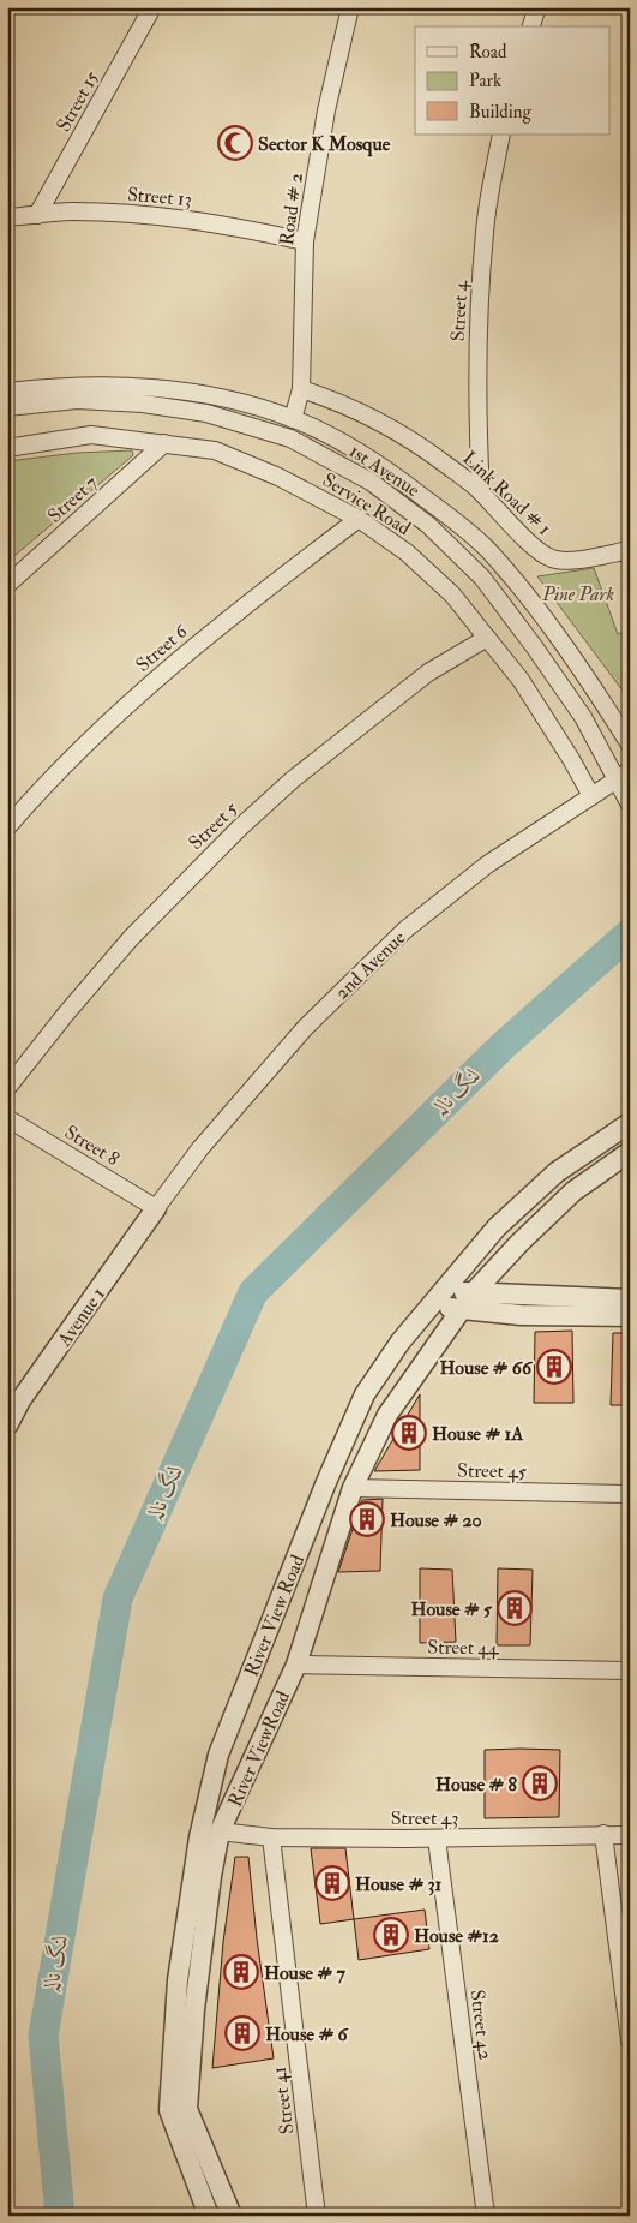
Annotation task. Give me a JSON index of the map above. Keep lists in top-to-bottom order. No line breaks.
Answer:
{"streets":{"street":["Street 15","Street 13","Road # 2","Street 4","1st Avenue","Link Road # 1","Street 7","Service Road","Street 6","Street 5","2nd Avenue","Street 8","Avenue 1","Street 45","River View Road","Street 44","River ViewRoad","Street 43","Street 42","Street 41"]},"crossings":[["Street 15","Street 13"],["Street 13","Road # 2"],["Road # 2","1st Avenue"],["Road # 2","Link Road # 1"],["Street 4","Link Road # 1"],["1st Avenue","2nd Avenue"],["Street 7","Service Road"],["Service Road","Street 6"],["Service Road","Street 5"],["Service Road","2nd Avenue"],["2nd Avenue","Street 8"],["2nd Avenue","Avenue 1"],["Street 8","Avenue 1"],["Street 45","River ViewRoad"],["Street 44","River ViewRoad"],["River ViewRoad","Street 43"],["Street 43","Street 42"],["Street 43","Street 41"]],"water":["لنگ نالہ"],"parks":["Pine Park"],"places":{"mosque":["Sector K Mosque"],"building":["House # 66","House # 1A","House # 20","House # 5","House # 8","House # 31","House #12","House # 7","House # 6"]},"legend":["Road","Park","Building"]}
